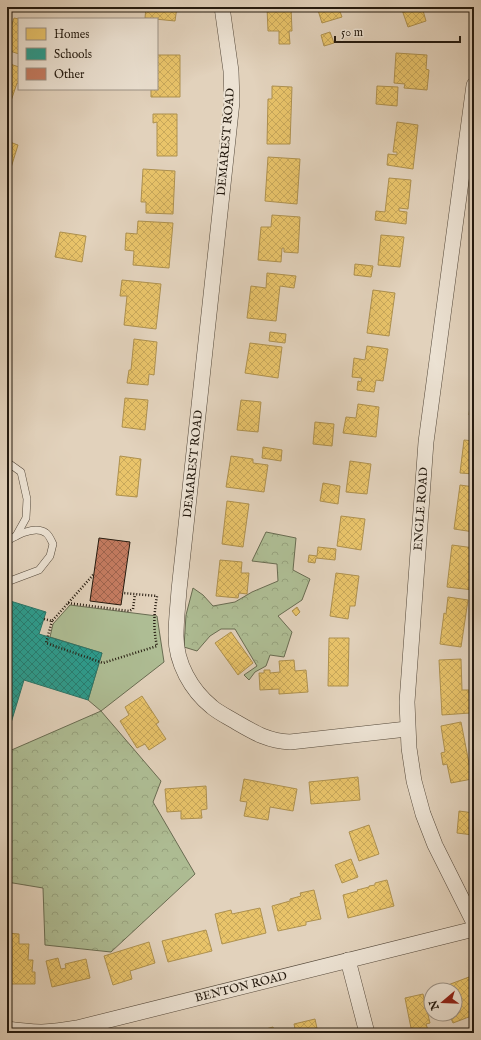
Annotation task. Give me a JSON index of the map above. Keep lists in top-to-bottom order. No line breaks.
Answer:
{"streets":{"street":["DEMAREST ROAD","ENGLE ROAD","BENTON ROAD"]},"crossings":[["DEMAREST ROAD","ENGLE ROAD"]],"legend":["Homes","Schools","Other"],"scale_bar":"50 m","north":"left"}
